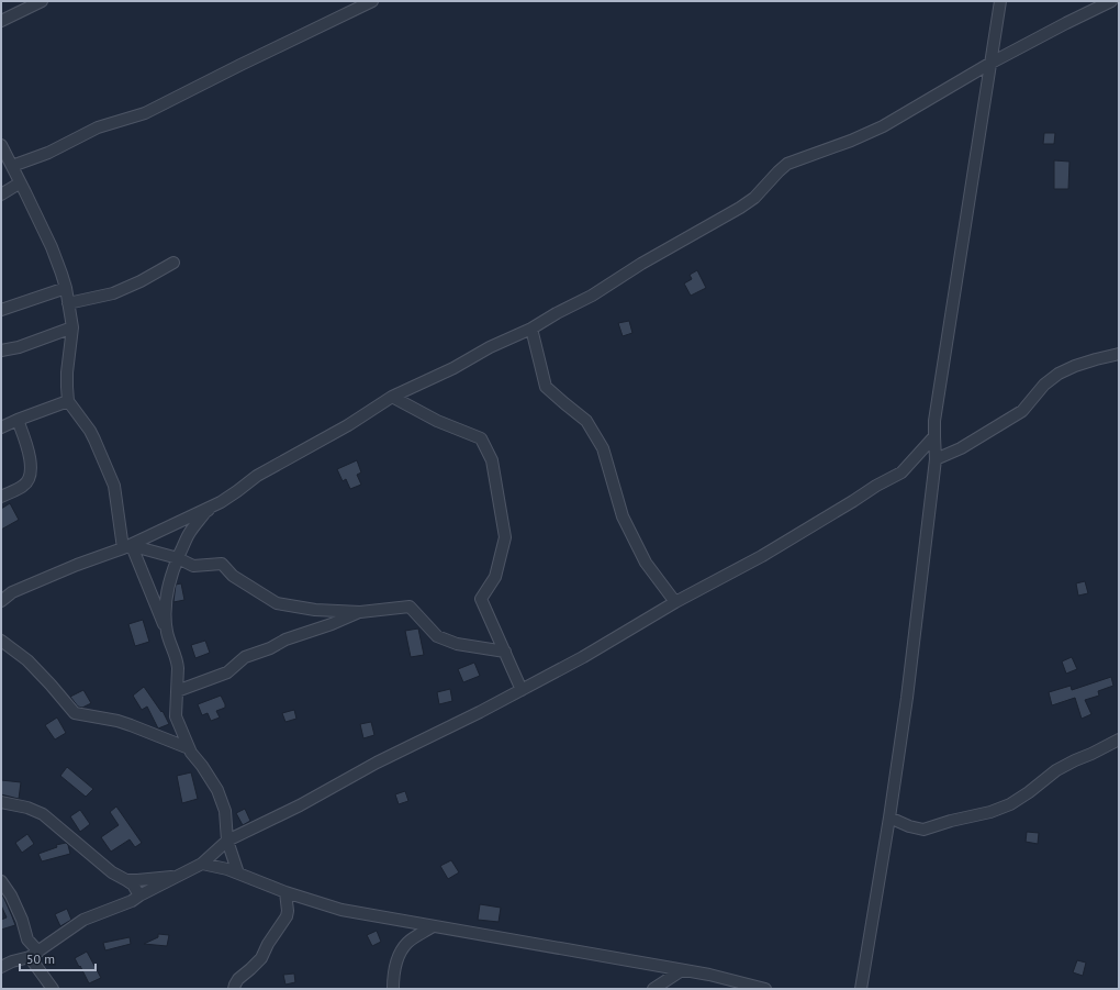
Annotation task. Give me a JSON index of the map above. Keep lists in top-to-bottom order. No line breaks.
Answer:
{"scale_bar":"50 m"}
